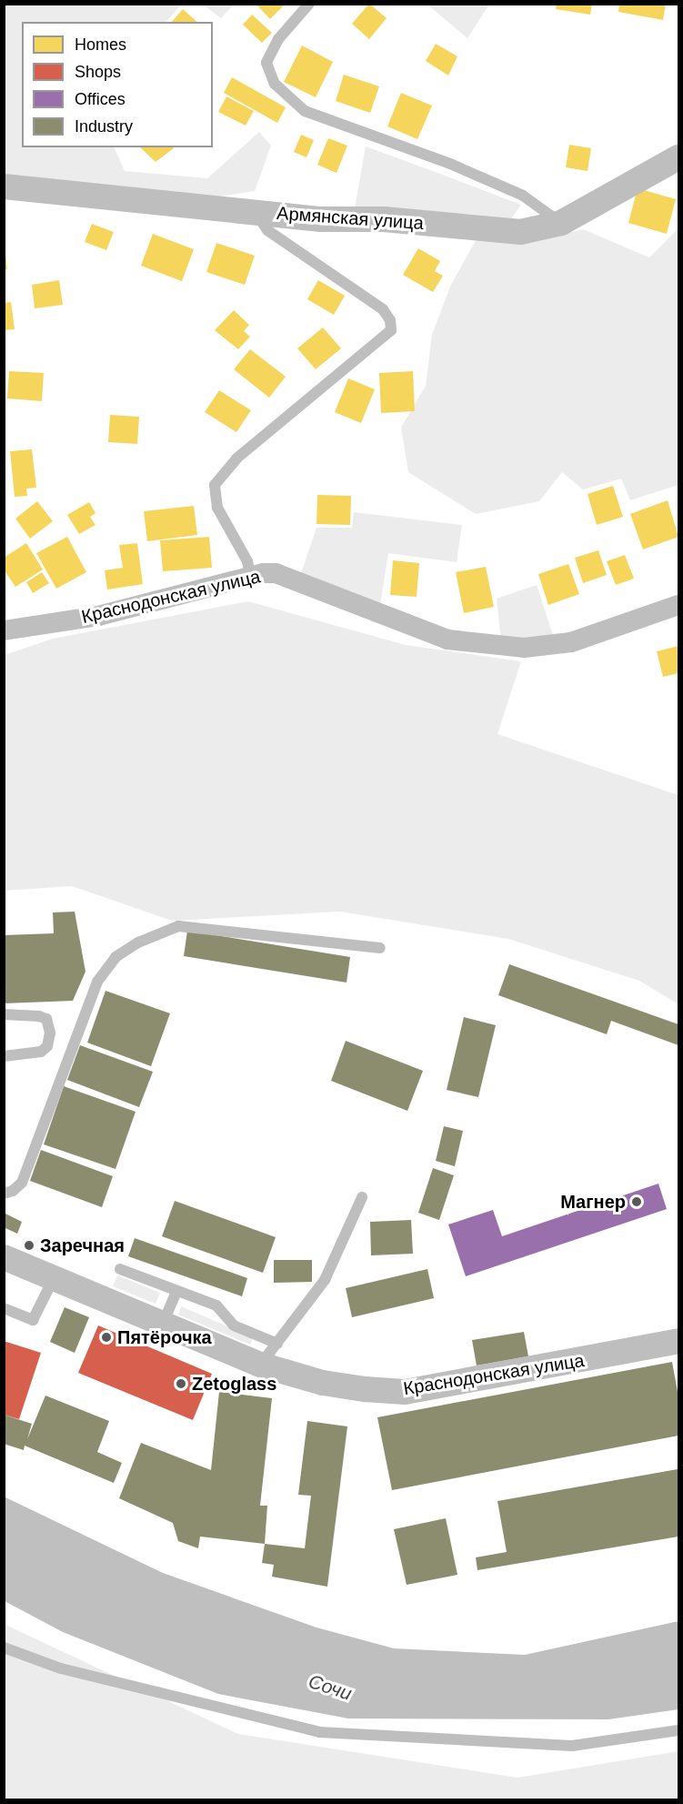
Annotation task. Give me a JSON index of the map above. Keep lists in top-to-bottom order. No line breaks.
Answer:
{"streets":{"street":["Армянская улица","Краснодонская улица"]},"water":["Сочи"],"places":["Магнер","Заречная","Пятёрочка","Zetoglass"],"legend":["Homes","Shops","Offices","Industry"]}
